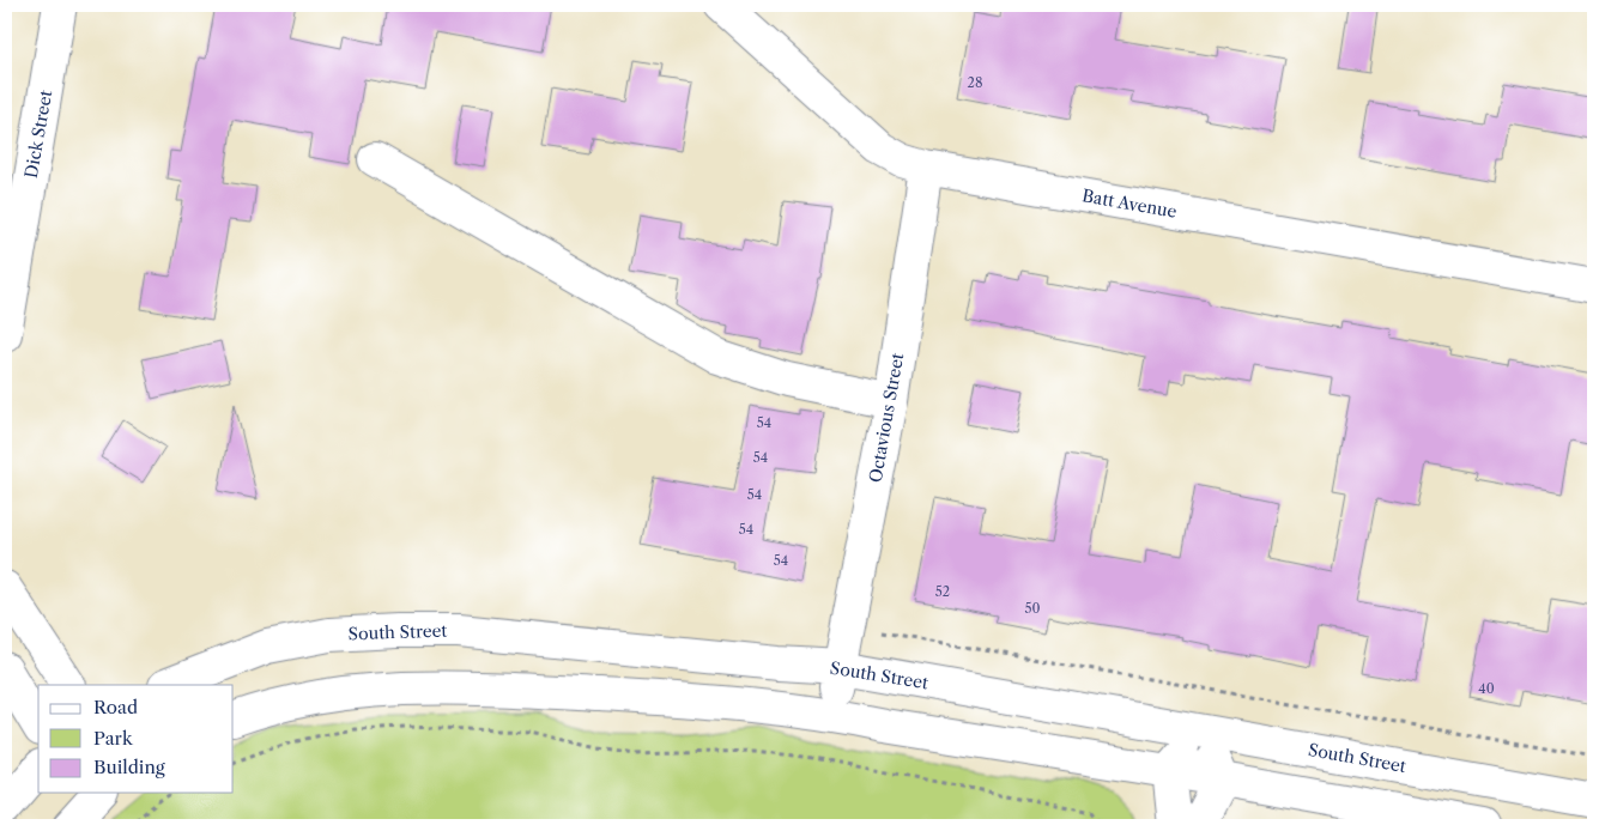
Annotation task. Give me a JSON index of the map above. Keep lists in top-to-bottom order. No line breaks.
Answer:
{"streets":{"street":["Dick Street","Batt Avenue","Octavious Street","South Street"]},"crossings":[["Batt Avenue","Octavious Street"],["Octavious Street","South Street"]],"house_numbers":["28","54","54","54","54","54","52","50","40"],"legend":["Road","Park","Building"]}
